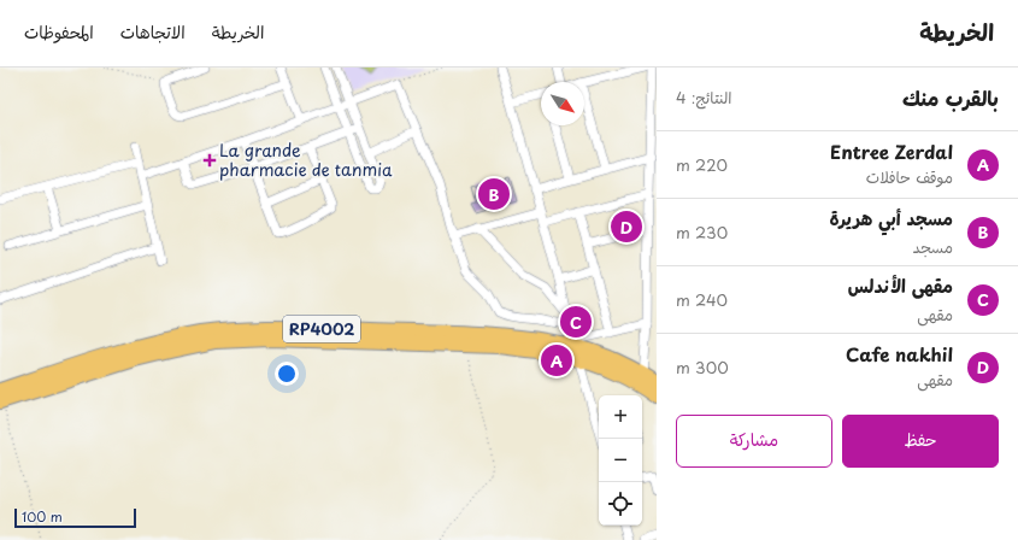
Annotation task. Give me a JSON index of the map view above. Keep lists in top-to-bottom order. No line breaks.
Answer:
{"streets":{"highway":["RP4002"]},"places":{"health":["La grande pharmacie de tanmia"]},"scale_bar":"100 m","north":"bottom right","page":{"header":"الخريطة","nav":["الخريطة","الاتجاهات","المحفوظات"],"heading":["بالقرب منك","النتائج: 4"],"list":[{"mark":"A","name":"Entree Zerdal","note":"موقف حافلات","value":"220 m"},{"mark":"B","name":"مسجد أبي هريرة","note":"مسجد","value":"230 m"},{"mark":"C","name":"مقهى الأندلس","note":"مقهى","value":"240 m"},{"mark":"D","name":"Cafe nakhil","note":"مقهى","value":"300 m"}],"pins":["B","D","C","A"],"map_buttons":["+","−"],"buttons":["حفظ","مشاركة"],"scale":"100 m"}}
